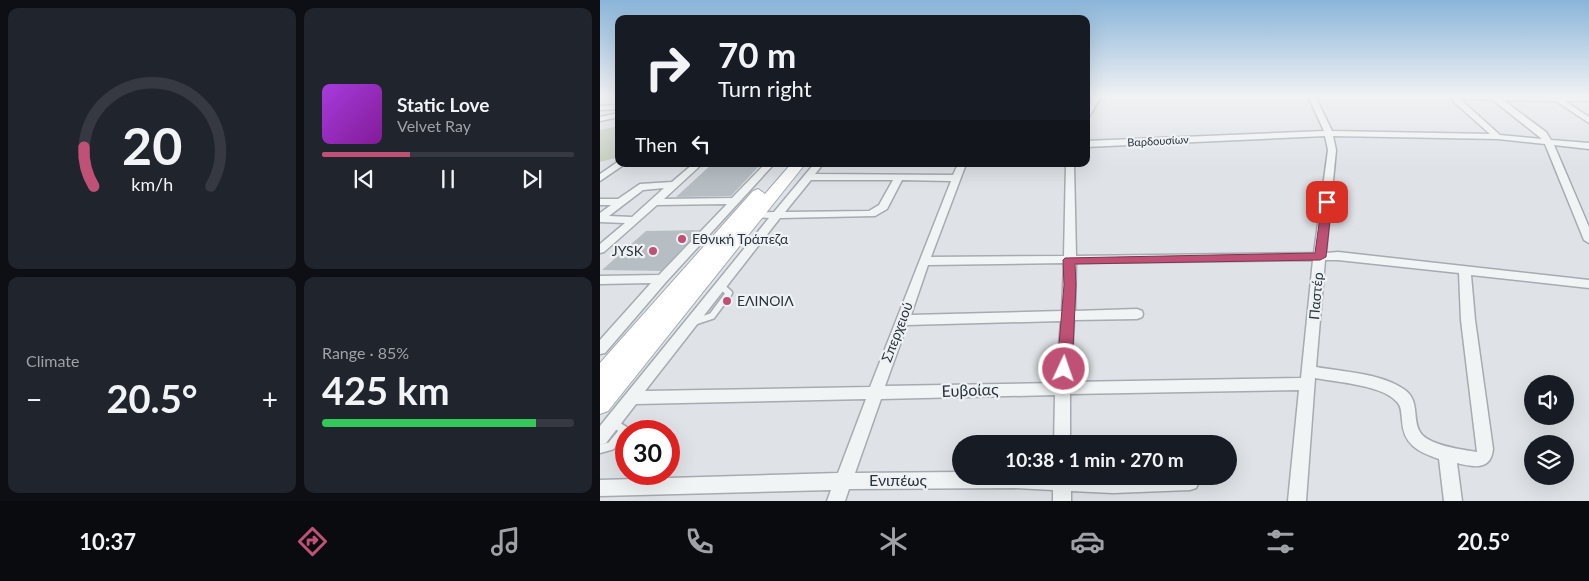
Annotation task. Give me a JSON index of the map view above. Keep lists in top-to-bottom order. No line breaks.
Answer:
{"streets":{"street":["Βαρδουσίων","Παστέρ","Σπερχειού","Ευβοίας","Ενιπέως"]},"crossings":[["Βαρδουσίων","Παστέρ"],["Παστέρ","Ευβοίας"],["Σπερχειού","Ευβοίας"],["Σπερχειού","Ενιπέως"]],"places":["Εθνική Τράπεζα","JYSK","ΕΛΙΝΟΙΛ"],"page":{"turn":["70 m","Turn right"],"song":["Static Love","Velvet Ray"],"then":"Then","tile":["Climate",["Range · 85%","425 km"]],"heat":["−","20.5°","+"],"limit":"30","trip":"10:38 · 1 min · 270 m","tabs":["10:37","20.5°"],"gauge":["20","km/h"]}}
